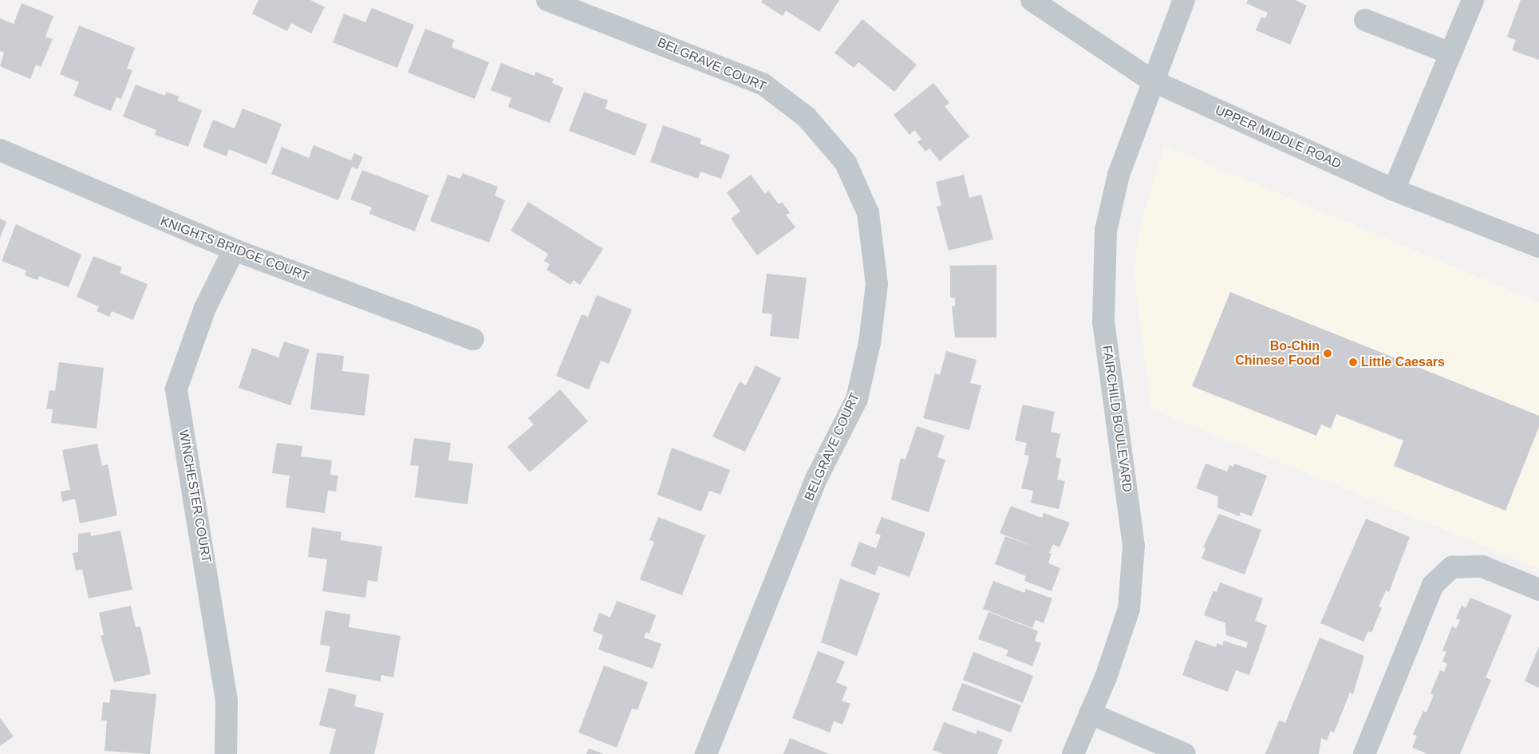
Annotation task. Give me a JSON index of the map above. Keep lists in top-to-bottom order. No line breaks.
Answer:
{"streets":{"street":["BELGRAVE COURT","UPPER MIDDLE ROAD","KNIGHTS BRIDGE COURT","FAIRCHILD BOULEVARD","WINCHESTER COURT"]},"crossings":[["UPPER MIDDLE ROAD","FAIRCHILD BOULEVARD"],["KNIGHTS BRIDGE COURT","WINCHESTER COURT"]],"places":["Bo-Chin Chinese Food","Little Caesars"]}
